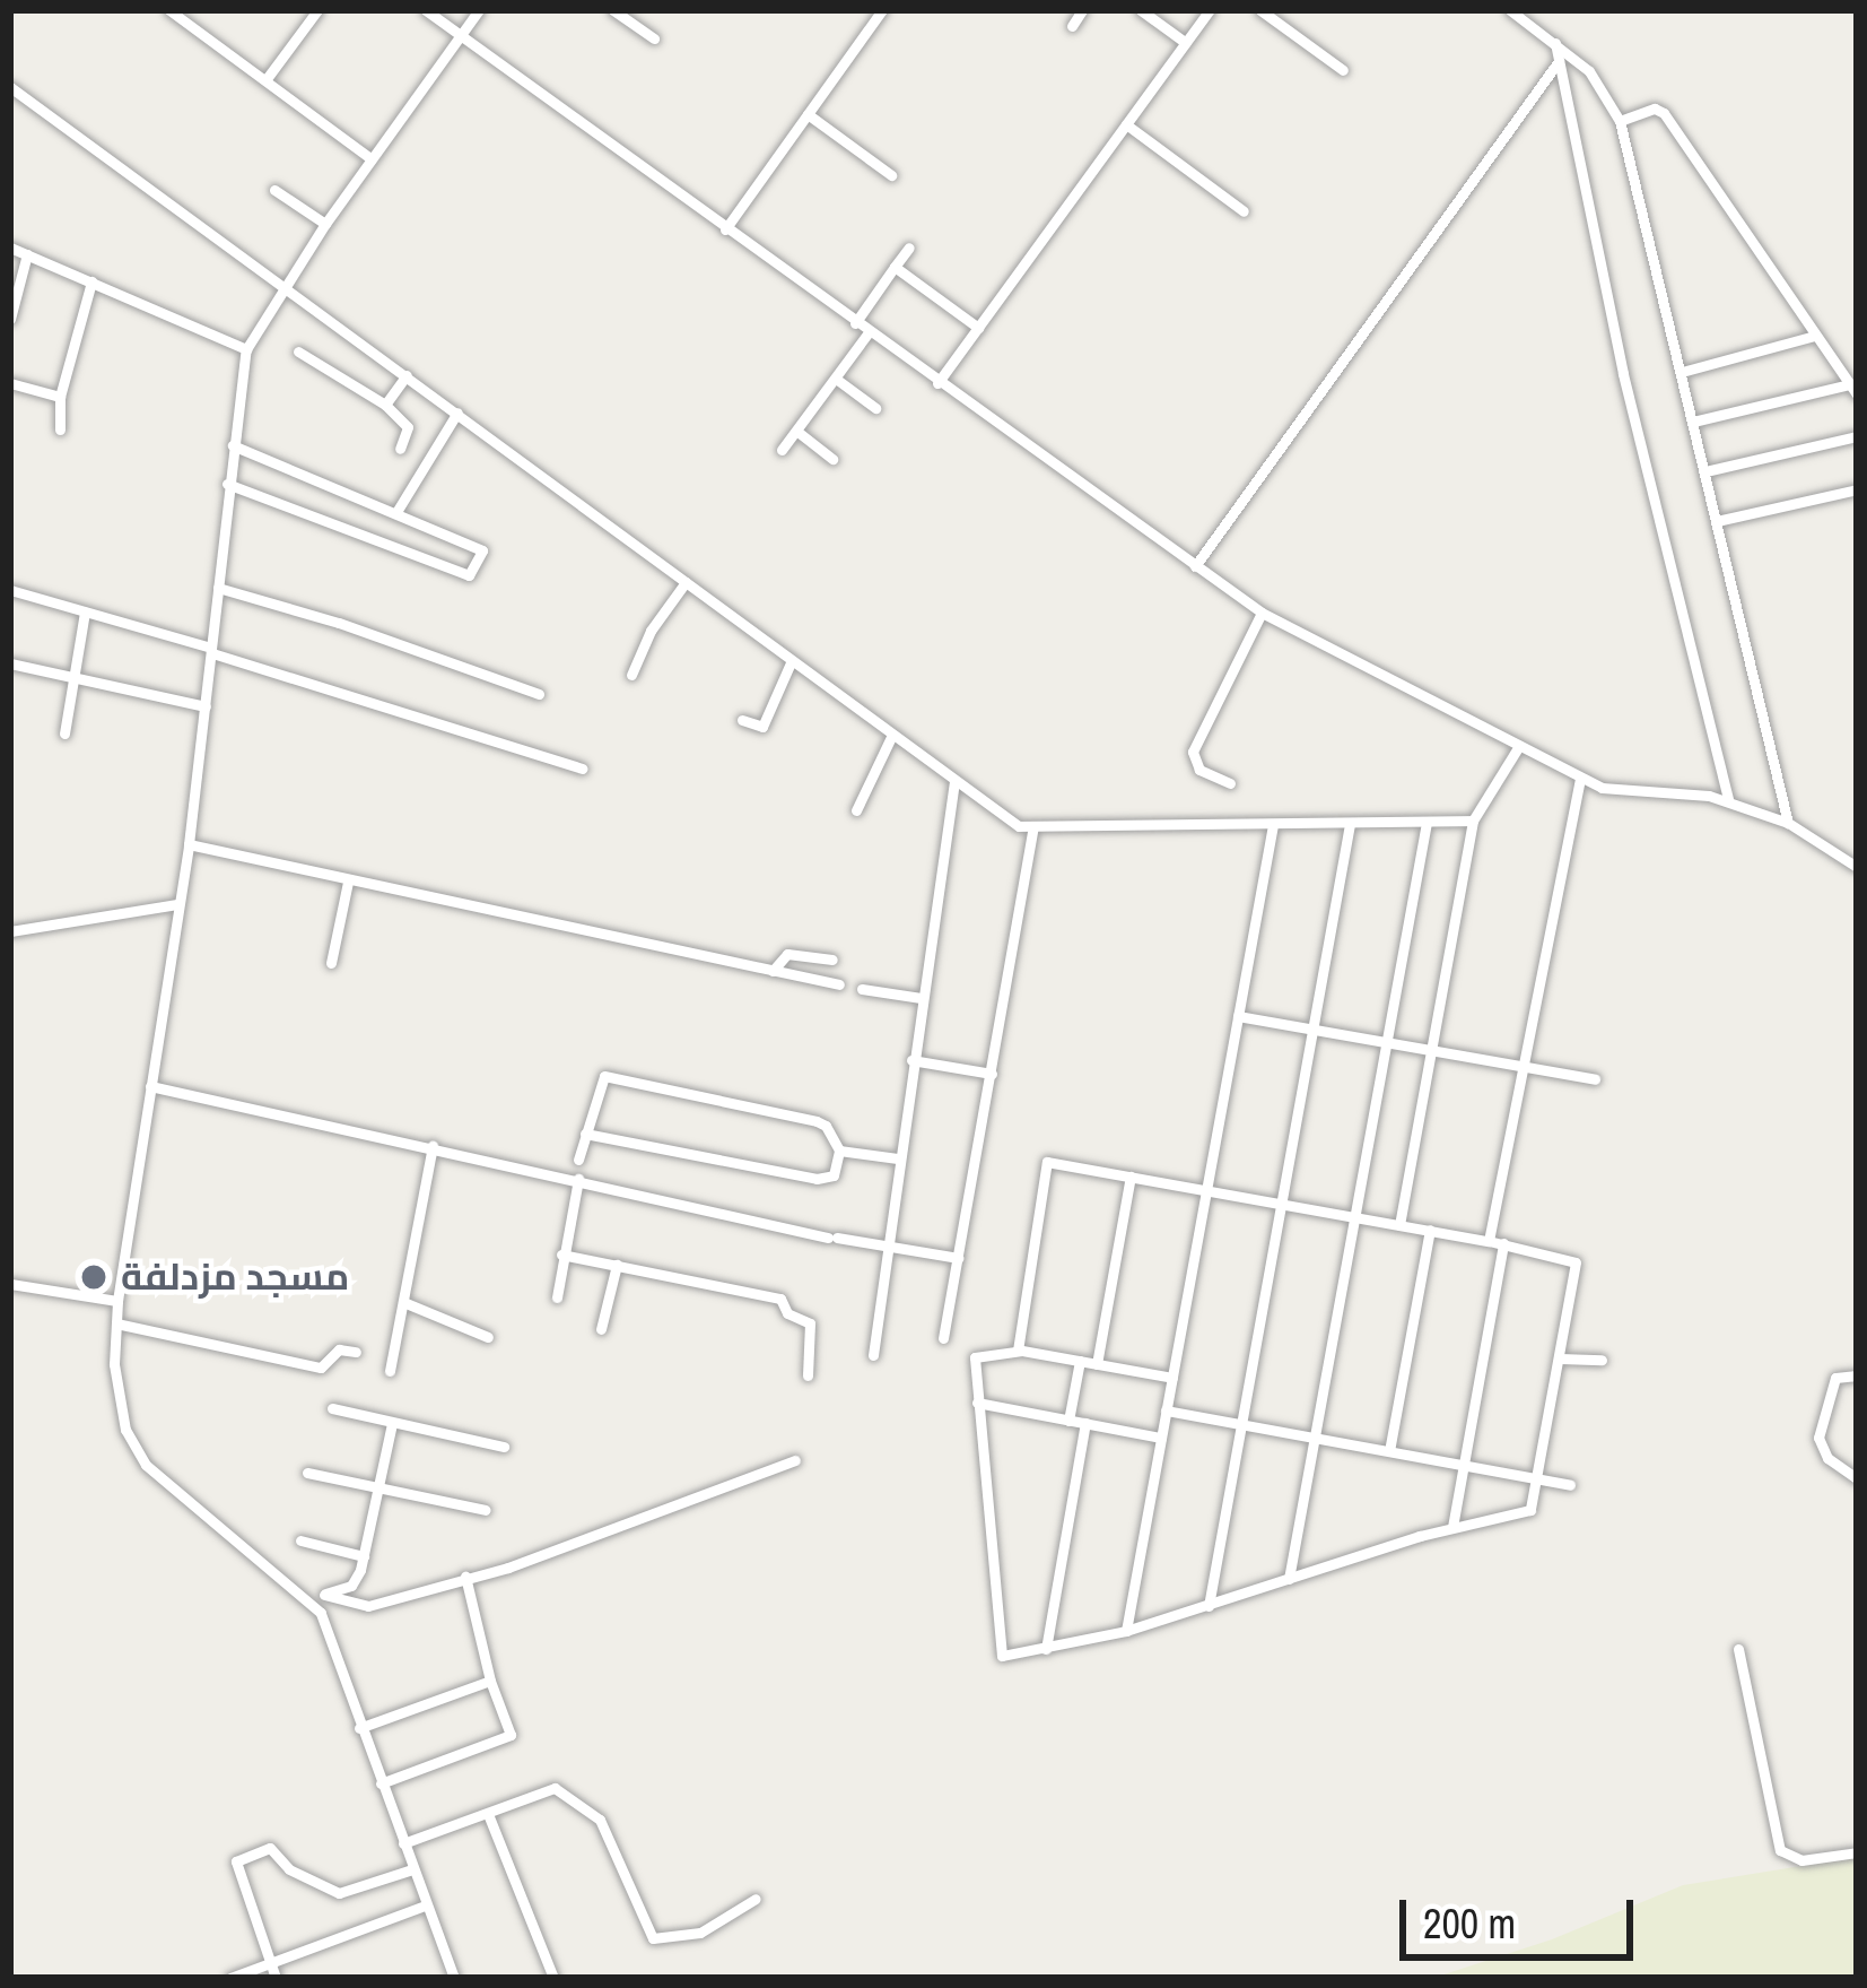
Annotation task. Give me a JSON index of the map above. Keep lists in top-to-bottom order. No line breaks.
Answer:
{"places":["مسجد مزدلفة"],"scale_bar":"200 m"}
